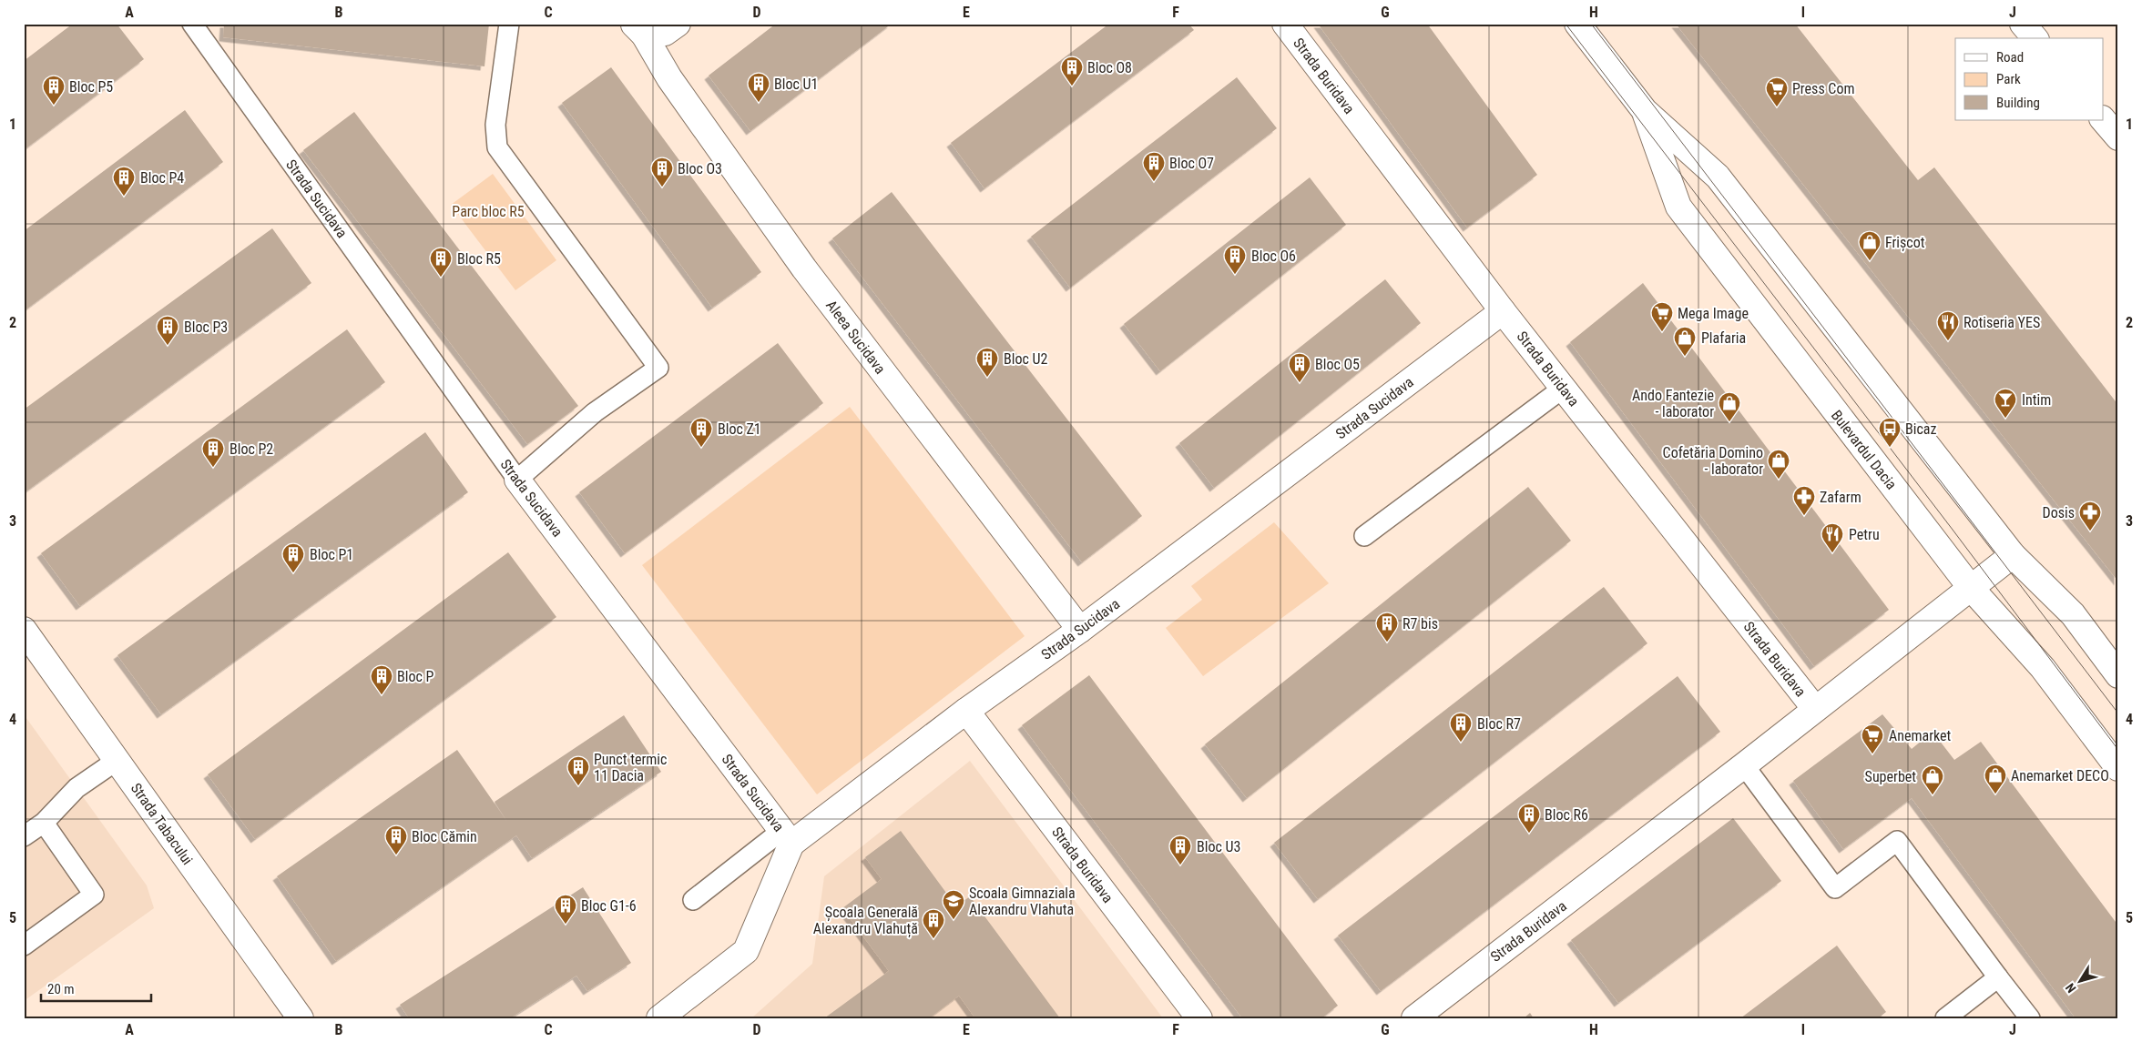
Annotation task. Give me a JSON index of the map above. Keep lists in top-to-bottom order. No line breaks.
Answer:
{"streets":{"street":["Strada Buridava","Strada Sucidava","Aleea Sucidava","Bulevardul Dacia","Strada Tabacului"]},"crossings":[["Strada Buridava","Strada Sucidava"],["Strada Buridava","Bulevardul Dacia"],["Strada Sucidava","Aleea Sucidava"]],"parks":["Parc bloc R5"],"places":{"building":["Bloc O8","Bloc U1","Bloc P5","Bloc O7","Bloc O3","Bloc P4","Bloc O6","Bloc R5","Bloc P3","Bloc U2","Bloc O5","Bloc Z1","Bloc P2","Bloc P1","R7 bis","Bloc P","Bloc R7","Punct termic 11 Dacia","Bloc R6","Bloc Cămin","Bloc U3","Bloc G1-6","Școala Generală Alexandru Vlahuță"],"supermarket":["Press Com","Mega Image","Anemarket"],"shop":["Frișcot","Plafaria","Ando Fantezie - laborator","Cofetăria Domino - laborator","Anemarket DECO","Superbet"],"restaurant":["Rotiseria YES","Petru"],"bar":["Intim"],"bus stop":["Bicaz"],"pharmacy":["Zafarm","Dosis"],"school or university":["Scoala Gimnaziala Alexandru Vlahuta"]},"legend":["Road","Park","Building"],"scale_bar":"20 m","north":"bottom left","grid":{"columns":["A","B","C","D","E","F","G","H","I","J"],"rows":["1","2","3","4","5"]}}
